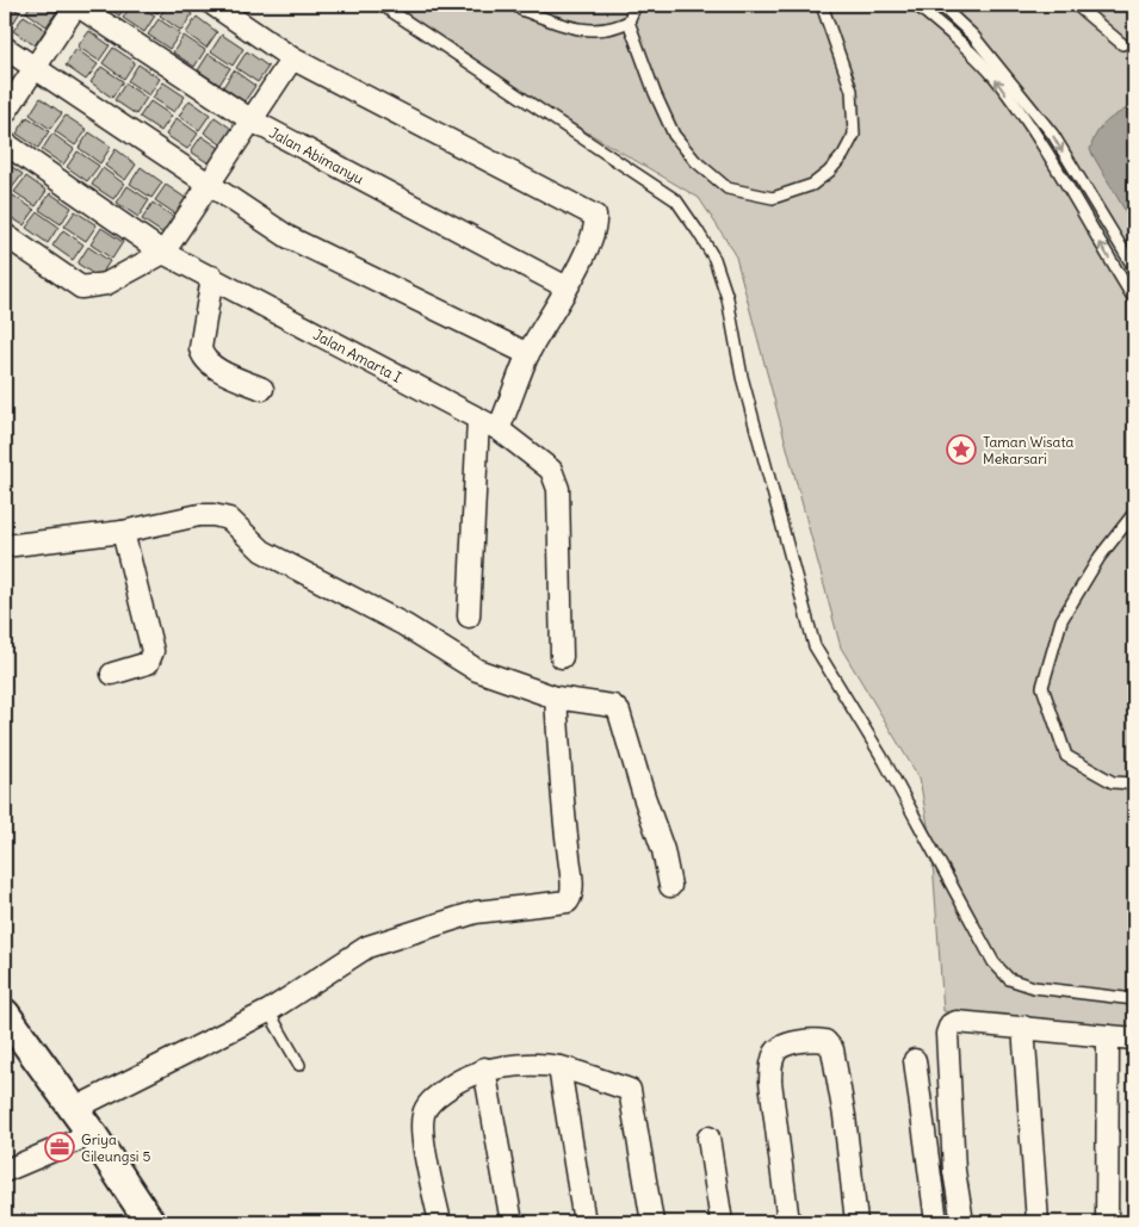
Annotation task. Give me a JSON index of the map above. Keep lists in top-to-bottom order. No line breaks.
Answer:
{"streets":{"street":["Jalan Abimanyu","Jalan Amarta I"]},"places":{"place":["Taman Wisata Mekarsari"],"office":["Griya Cileungsi 5"]}}
